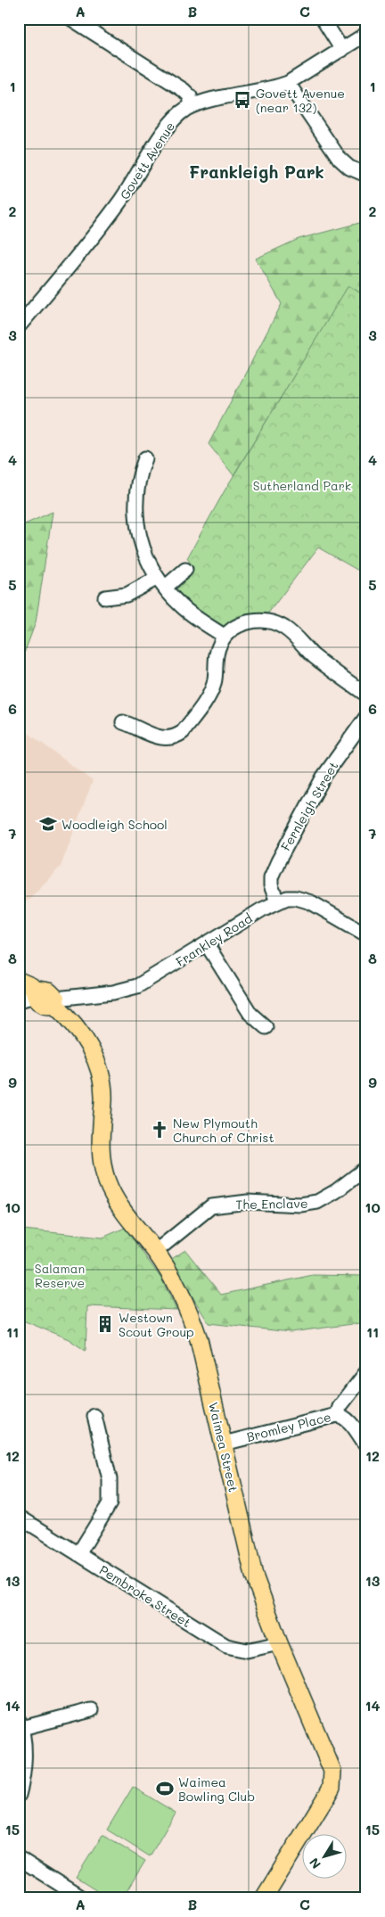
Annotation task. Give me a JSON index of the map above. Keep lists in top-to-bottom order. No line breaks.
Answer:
{"streets":{"main road":["Waimea Street"],"street":["Govett Avenue","Fernleigh Street","Frankley Road","The Enclave","Bromley Place","Pembroke Street"]},"crossings":[["Fernleigh Street","Frankley Road"],["Frankley Road","Waimea Street"],["The Enclave","Waimea Street"],["Bromley Place","Waimea Street"],["Waimea Street","Pembroke Street"]],"districts":["Frankleigh Park"],"parks":["Sutherland Park","Salaman Reserve"],"places":{"bus stop":["Govett Avenue (near 132)"],"school or university":["Woodleigh School"],"church":["New Plymouth Church of Christ"],"building":["Westown Scout Group"],"sports":["Waimea Bowling Club"]},"north":"bottom left","grid":{"columns":["A","B","C"],"rows":["1","2","3","4","5","6","7","8","9","10","11","12","13","14","15"]}}
